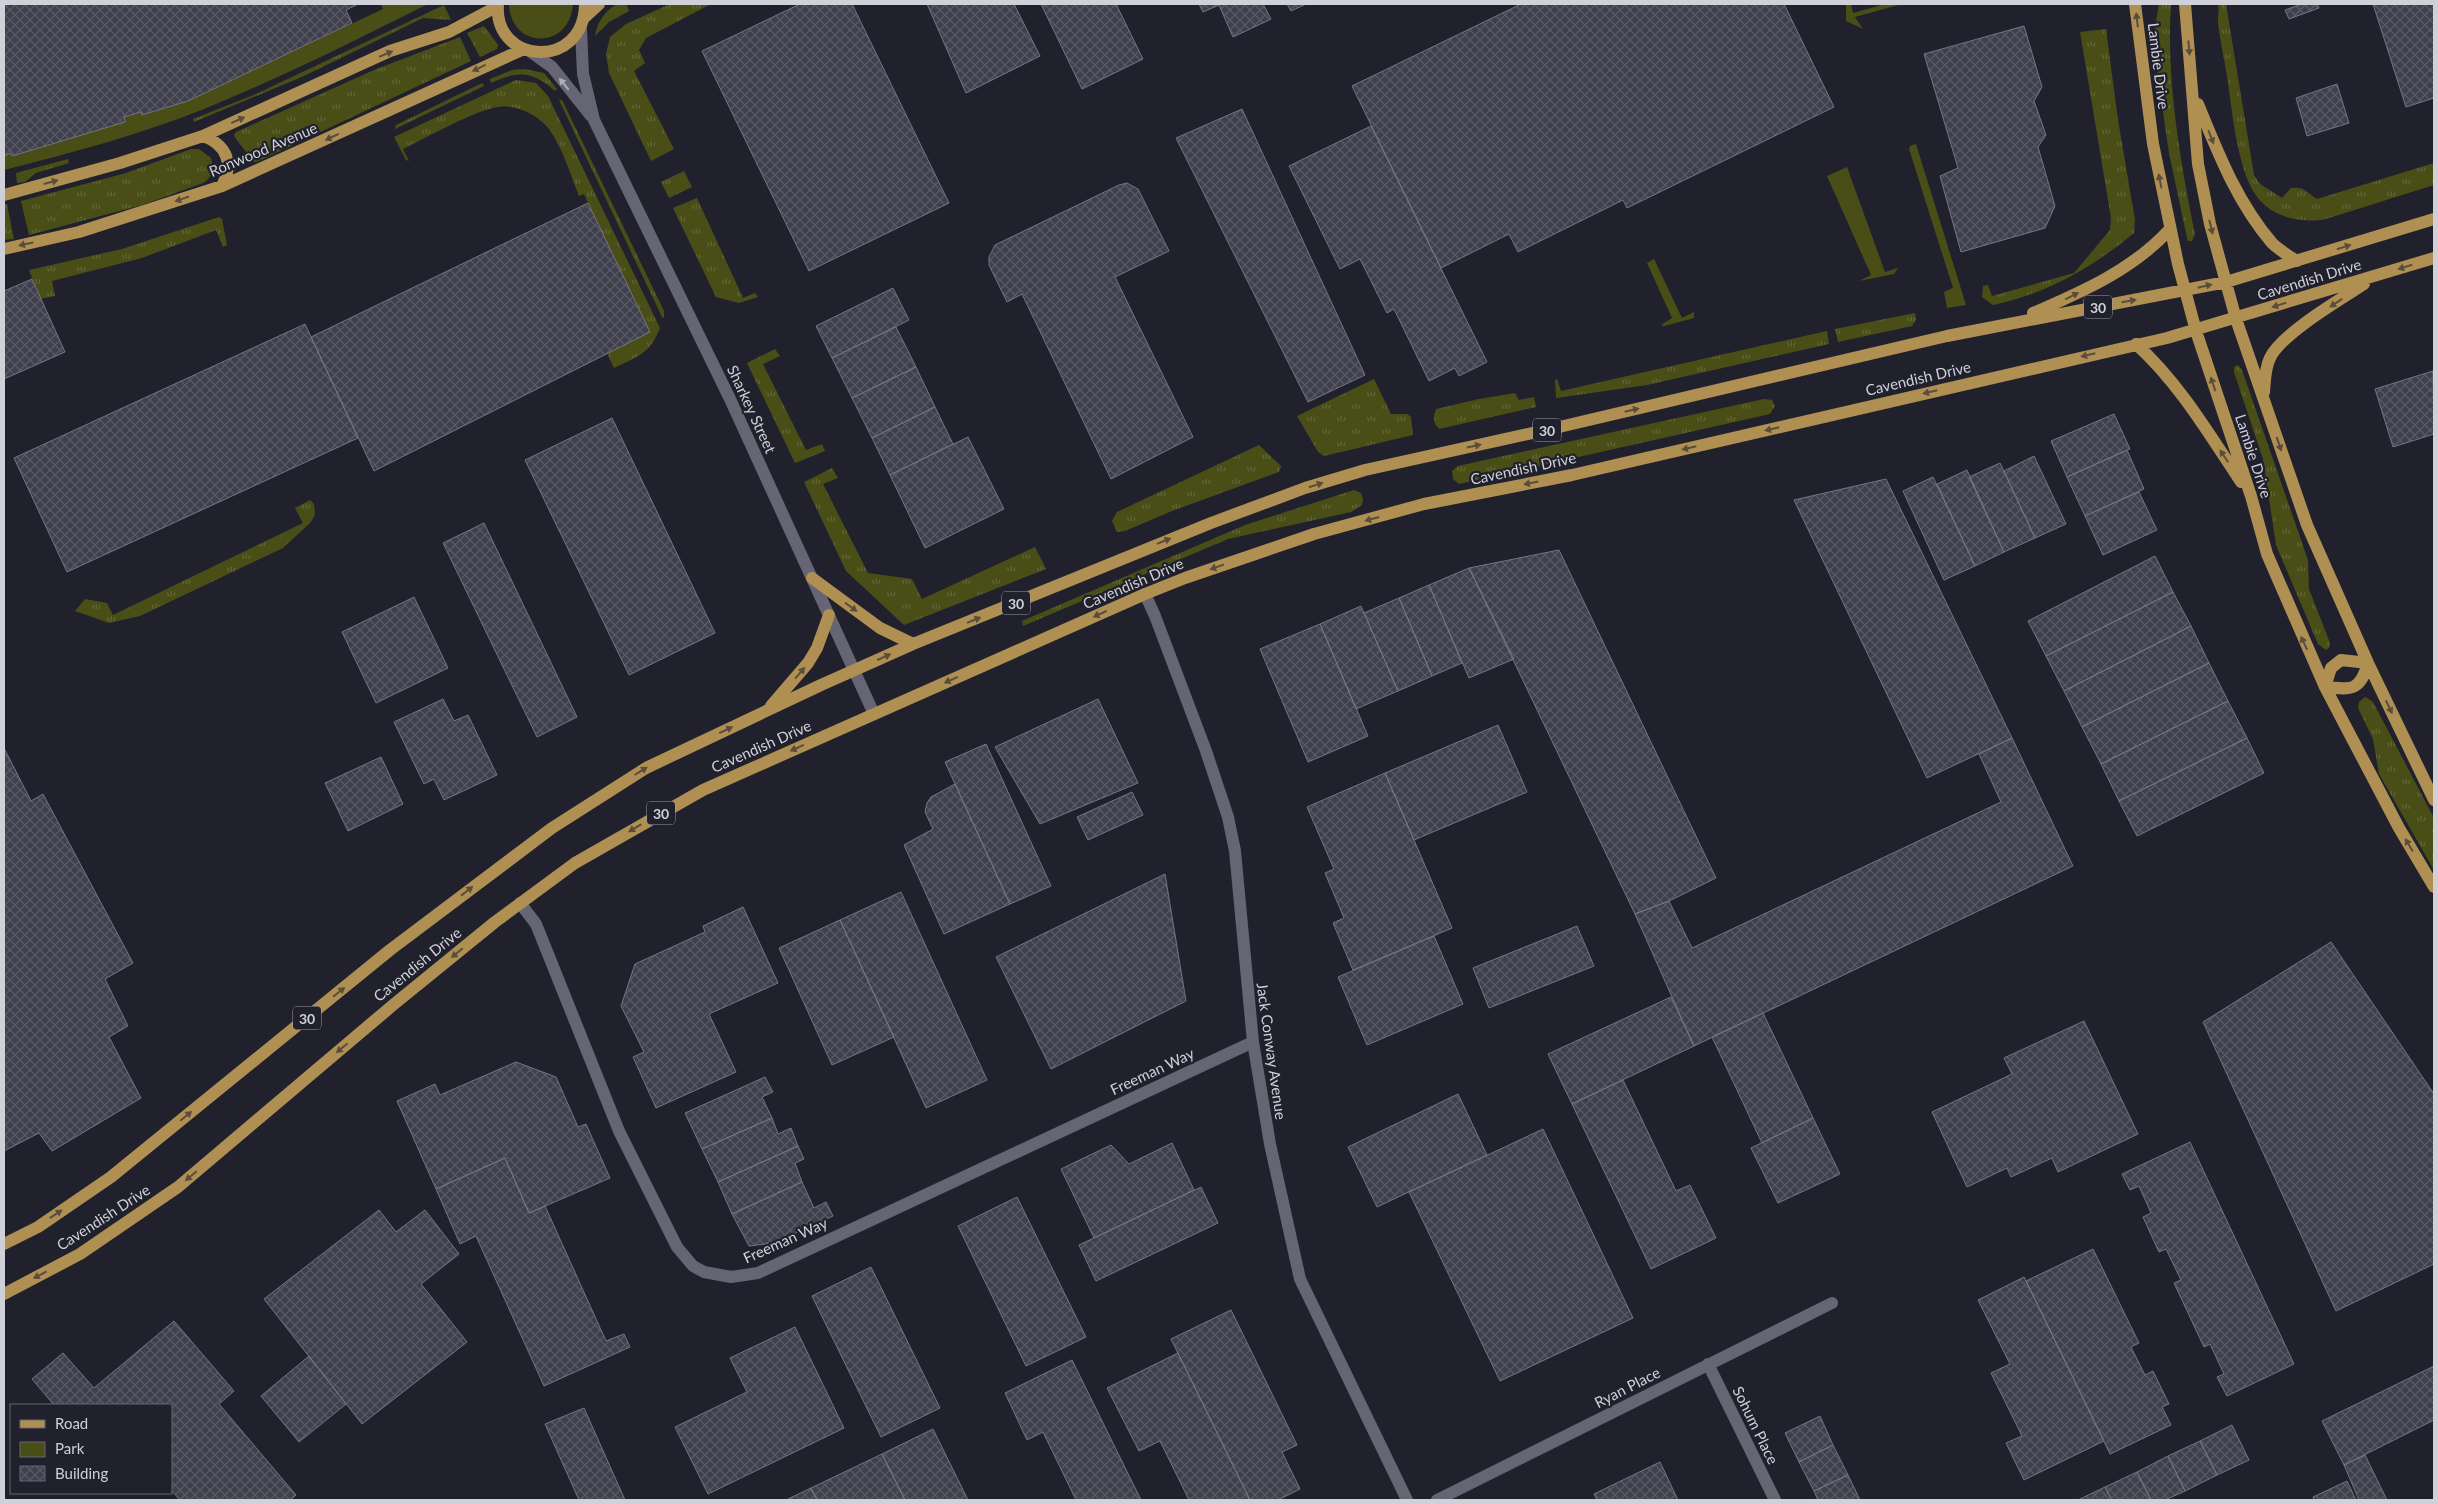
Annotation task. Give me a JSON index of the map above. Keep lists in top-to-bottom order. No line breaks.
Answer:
{"streets":{"main road":["Lambie Drive","Ronwood Avenue","Cavendish Drive","30"],"street":["Sharkey Street","Jack Conway Avenue","Freeman Way","Ryan Place","Sohum Place"]},"crossings":[["Lambie Drive","Cavendish Drive"],["Ronwood Avenue","Sharkey Street"],["Cavendish Drive","Sharkey Street"],["Cavendish Drive","Jack Conway Avenue"],["Cavendish Drive","Freeman Way"],["Jack Conway Avenue","Freeman Way"],["Ryan Place","Sohum Place"]],"legend":["Road","Park","Building"]}
